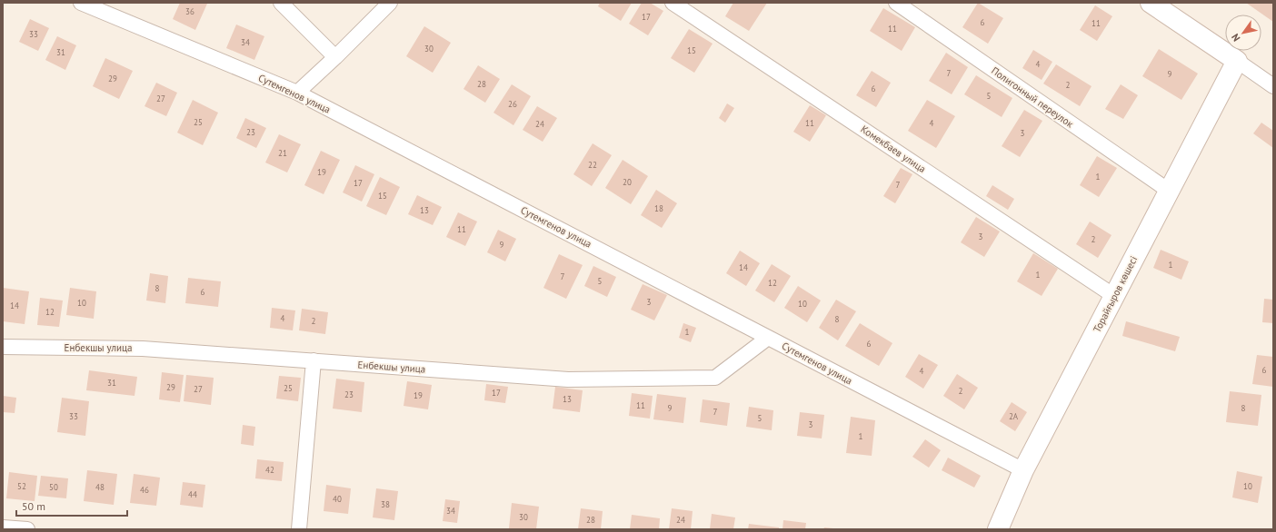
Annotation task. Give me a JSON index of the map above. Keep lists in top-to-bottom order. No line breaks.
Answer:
{"streets":{"street":["Сутемгенов улица","Полигонный переулок","Комекбаев улица","Торайғыров көшесі","Енбекшы улица"]},"crossings":[["Сутемгенов улица","Торайғыров көшесі"],["Сутемгенов улица","Енбекшы улица"],["Полигонный переулок","Торайғыров көшесі"],["Комекбаев улица","Торайғыров көшесі"]],"house_numbers":["36","17","6","11","11","33","34","30","15","31","4","7","9","29","28","2","6","5","27","26","25","11","4","24","23","3","21","22","19","1","20","17","7","15","18","13","11","3","2","9","1","14","1","7","5","12","8","6","3","10","10","14","12","4","8","2","1","6","6","4","31","29","25","27","2","17","23","19","13","11","9","8","7","33","2А","5","3","1","42","52","10","50","48","46","44","40","38","34","30","28","24"],"scale_bar":"50 m","north":"bottom left"}
